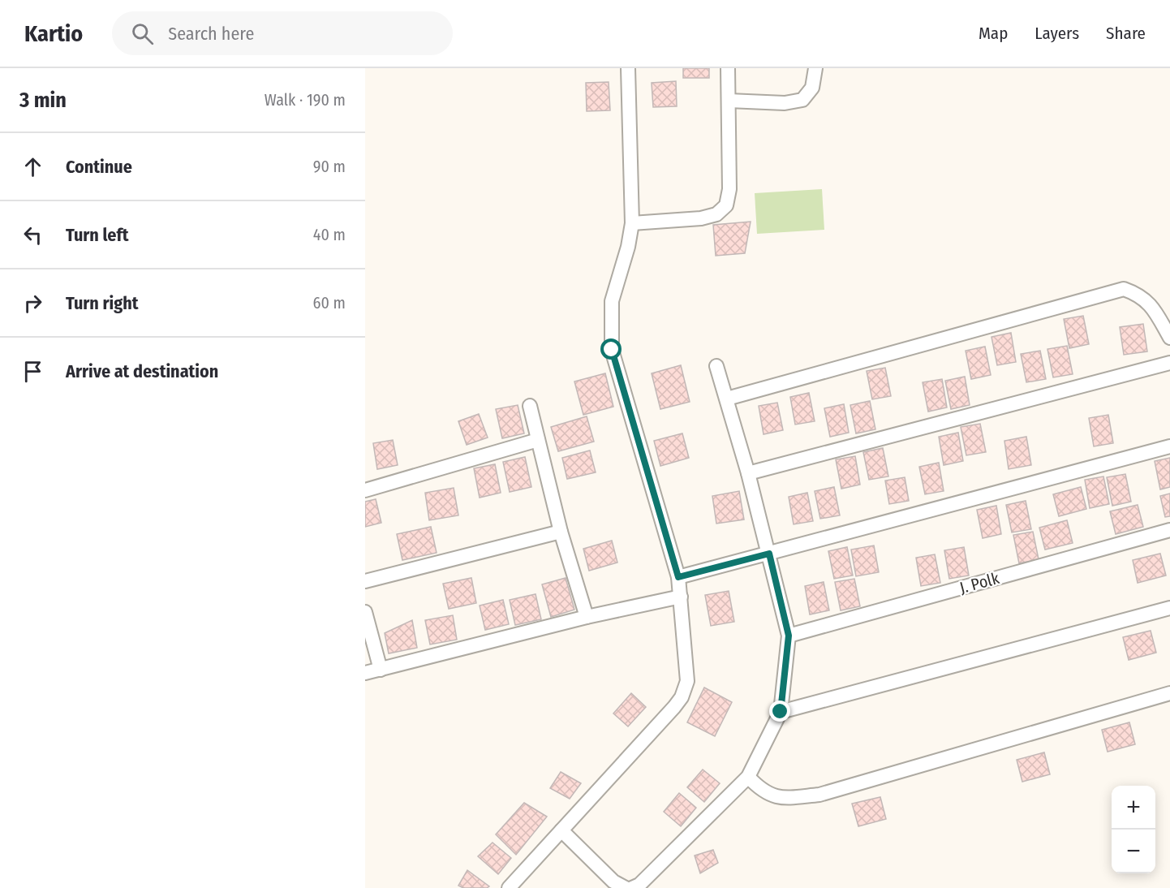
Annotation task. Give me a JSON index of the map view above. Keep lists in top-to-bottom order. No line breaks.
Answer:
{"streets":{"street":["J. Polk"]},"page":{"header":"Kartio","search":"Search here","nav":["Map","Layers","Share"],"heading":["3 min","Walk · 190 m"],"list":[["Continue","90 m"],["Turn left","40 m"],["Turn right","60 m"],"Arrive at destination"],"map_buttons":["+","−"]}}
